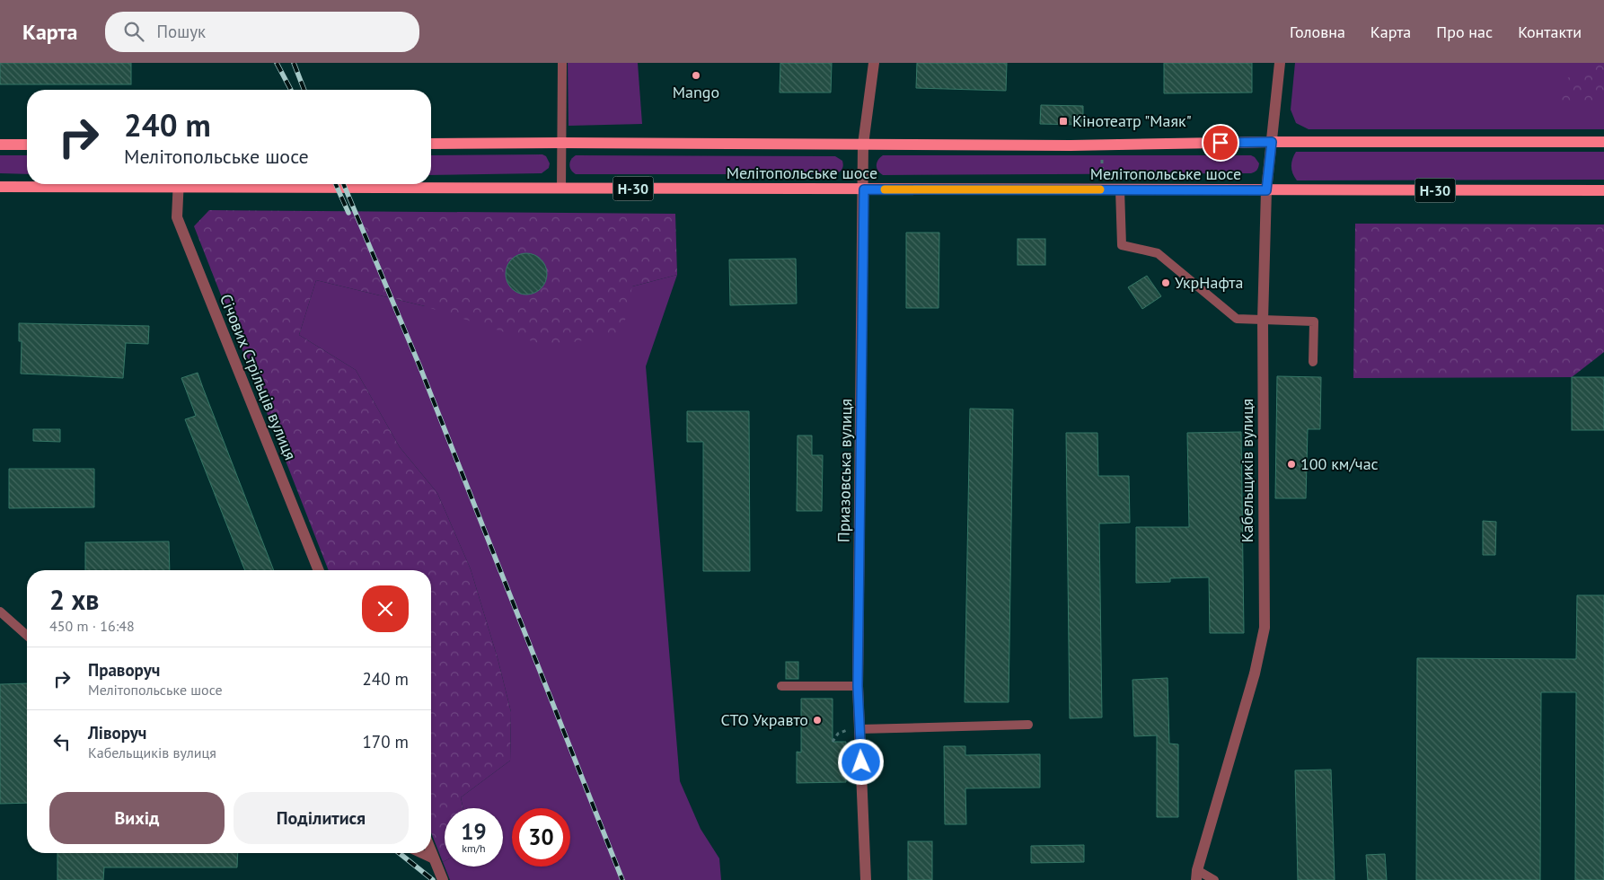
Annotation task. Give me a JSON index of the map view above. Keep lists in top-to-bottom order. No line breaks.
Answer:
{"streets":{"main road":["Мелітопольське шосе","Н-30"],"street":["Січових Стрільців вулиця","Приазовська вулиця","Кабельщиків вулиця"]},"crossings":[["Мелітопольське шосе","Приазовська вулиця"],["Мелітопольське шосе","Кабельщиків вулиця"]],"places":{"other":["Mango","УкрНафта","100 км/час","СТО Укравто"],"transit":["Кінотеатр \"Маяк\""]},"page":{"header":"Карта","search":"Пошук","nav":["Головна","Карта","Про нас","Контакти"],"turn":["240 m","Мелітопольське шосе"],"heading":["2 хв","450 m · 16:48"],"list":[{"name":"Праворуч","note":"Мелітопольське шосе","value":"240 m"},{"name":"Ліворуч","note":"Кабельщиків вулиця","value":"170 m"}],"buttons":["Вихід","Поділитися"],"speed":"19 km/h","limit":"30"}}
